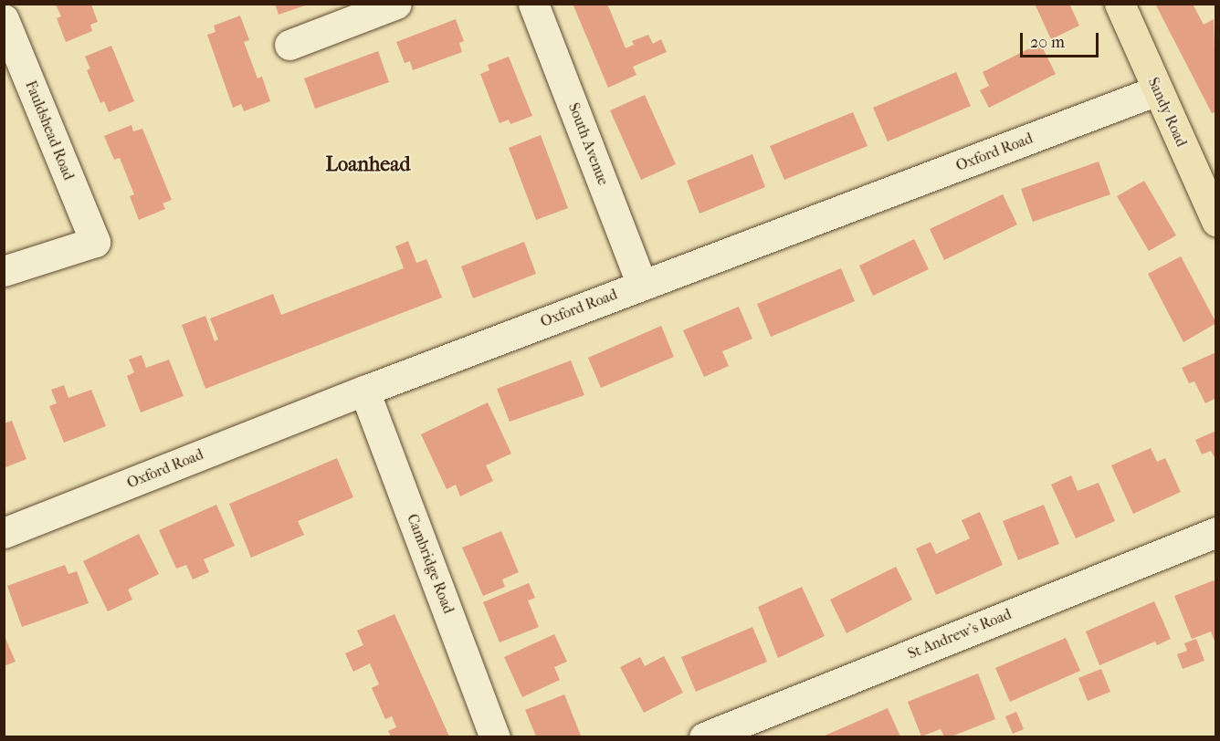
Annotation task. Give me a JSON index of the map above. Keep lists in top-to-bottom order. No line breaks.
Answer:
{"streets":{"main road":["Sandy Road"],"street":["Fauldshead Road","South Avenue","Oxford Road","Cambridge Road","St Andrew's Road"]},"crossings":[["Sandy Road","Oxford Road"],["South Avenue","Oxford Road"],["Oxford Road","Cambridge Road"]],"districts":["Loanhead"],"scale_bar":"20 m"}
